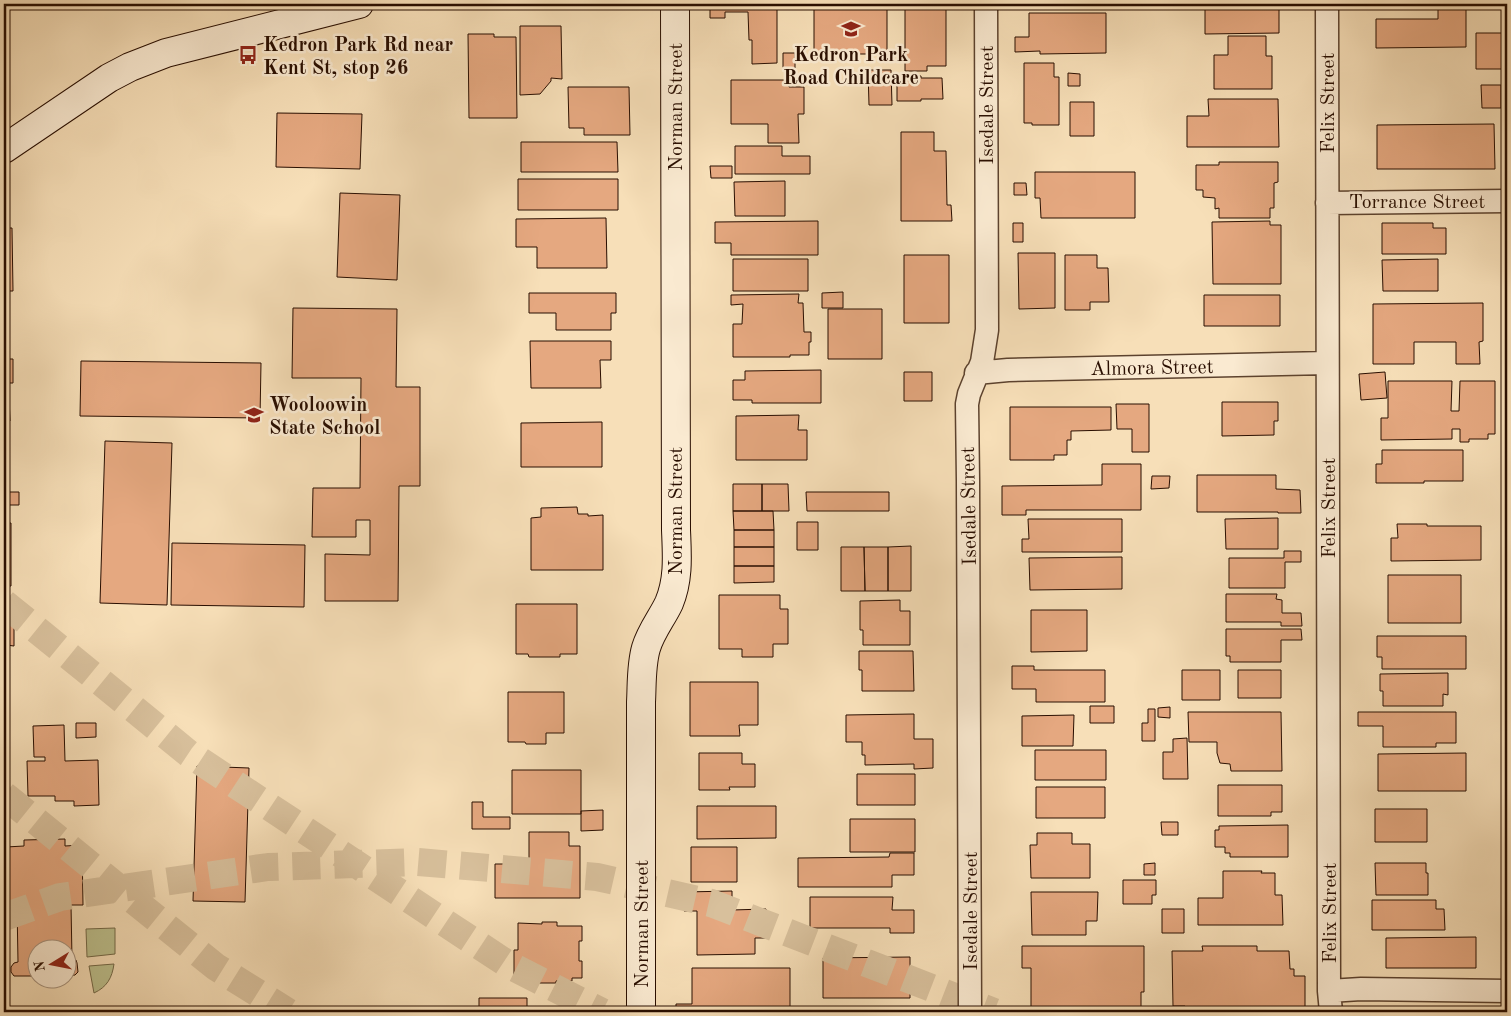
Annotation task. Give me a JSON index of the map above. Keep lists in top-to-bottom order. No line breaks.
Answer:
{"streets":{"street":["Felix Street","Isedale Street","Norman Street","Torrance Street","Almora Street"]},"crossings":[["Felix Street","Torrance Street"],["Felix Street","Almora Street"],["Isedale Street","Almora Street"]],"places":{"school or university":["Kedron Park Road Childcare","Wooloowin State School"],"bus stop":["Kedron Park Rd near Kent St, stop 26"]},"north":"left"}
